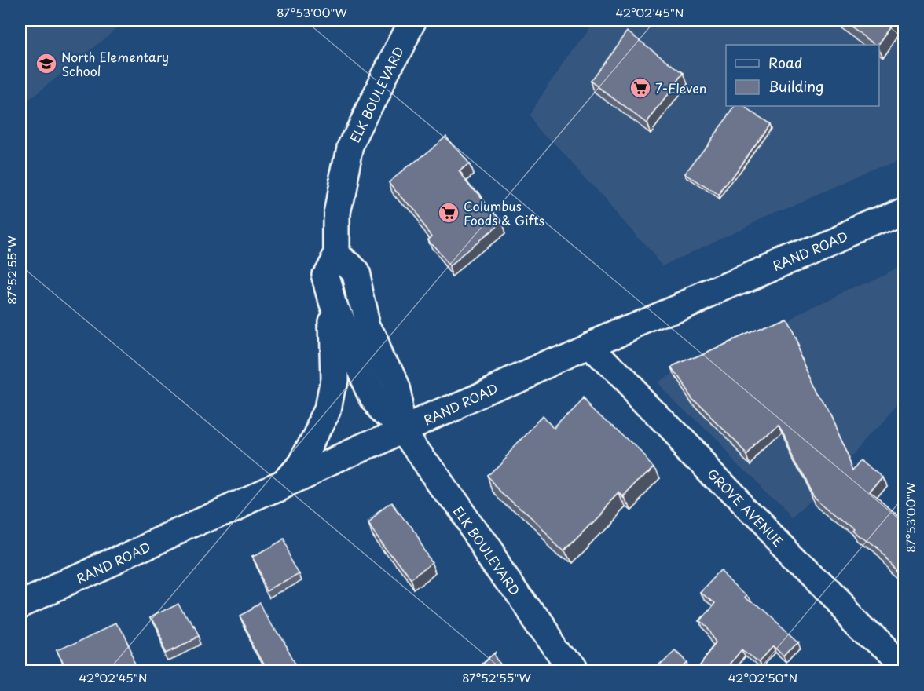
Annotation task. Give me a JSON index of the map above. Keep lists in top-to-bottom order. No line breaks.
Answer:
{"streets":{"main road":["ELK BOULEVARD","RAND ROAD","GROVE AVENUE"]},"crossings":[["ELK BOULEVARD","RAND ROAD"],["RAND ROAD","GROVE AVENUE"]],"places":{"school or university":["North Elementary School"],"supermarket":["7-Eleven","Columbus Foods & Gifts"]},"legend":["Road","Building"],"coordinates":["87°53'00\"W","42°02'45\"N","87°52'55\"W","42°02'50\"N"]}
